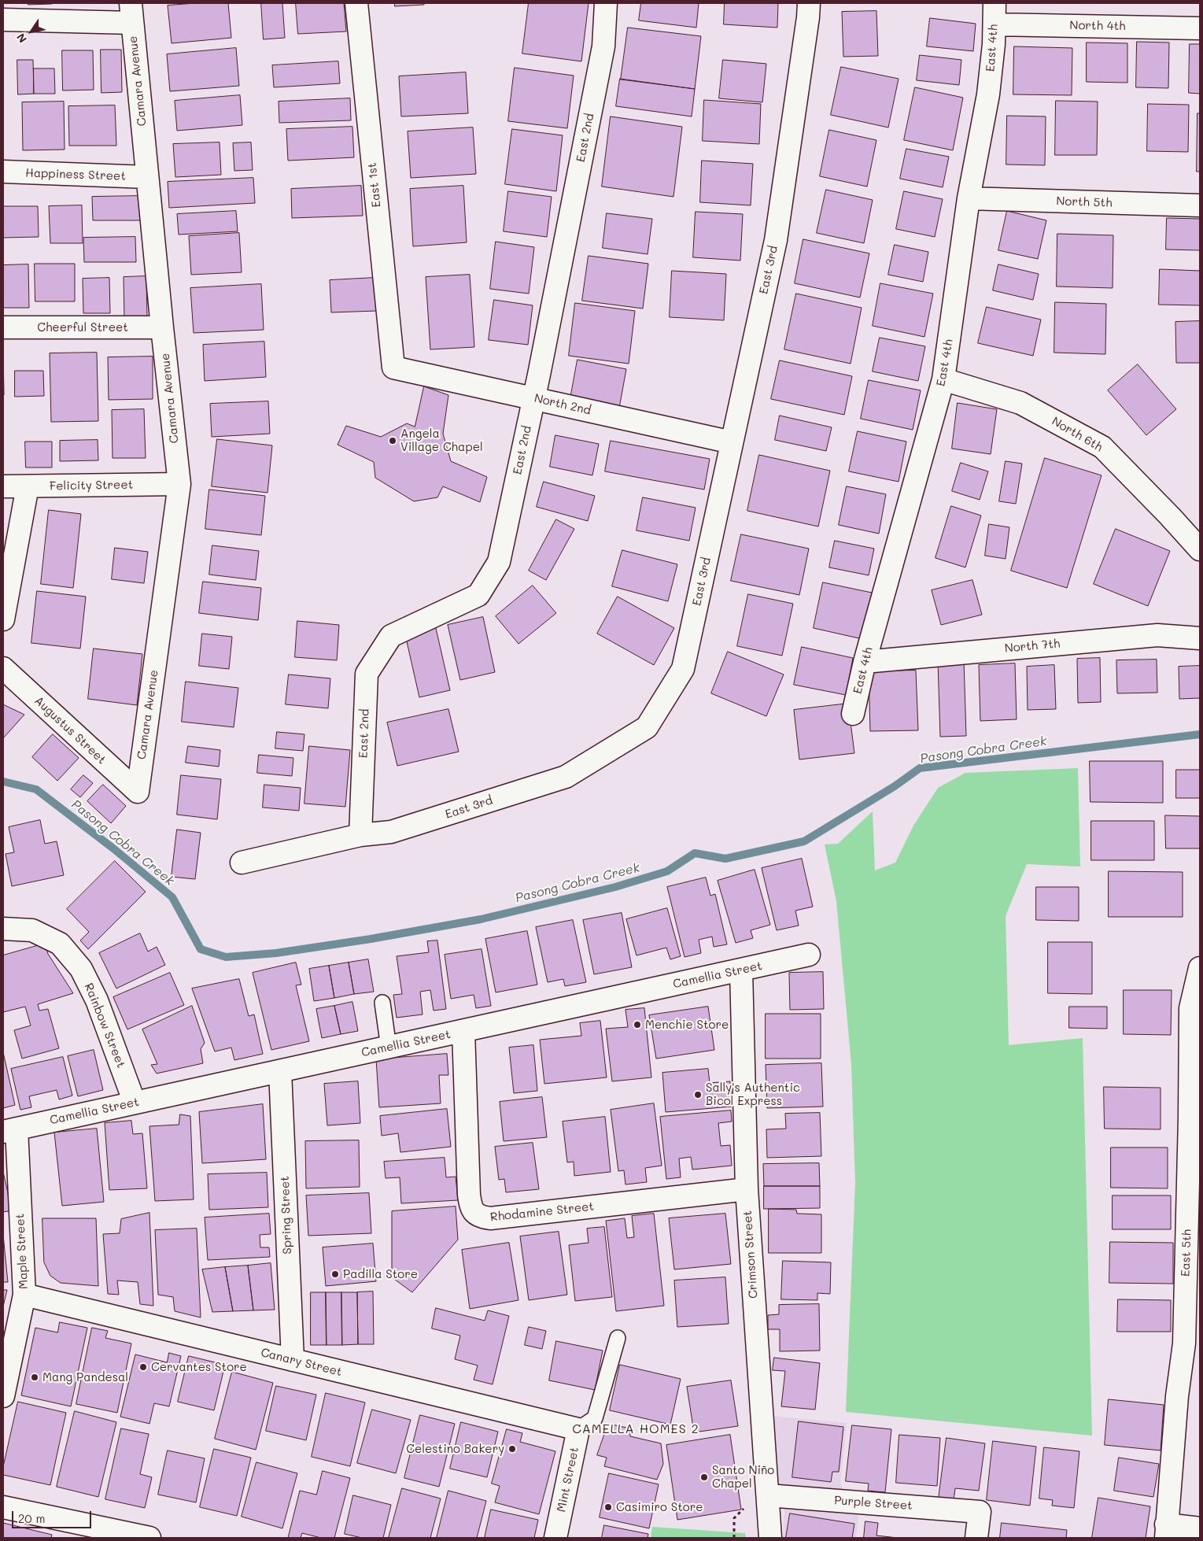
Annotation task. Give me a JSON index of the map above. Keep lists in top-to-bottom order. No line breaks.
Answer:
{"streets":{"street":["North 4th","East 4th","Camara Avenue","East 2nd","Happiness Street","East 1st","North 5th","East 3rd","Cheerful Street","North 2nd","North 6th","Felicity Street","North 7th","Augustus Street","Camellia Street","Rainbow Street","Rhodamine Street","Spring Street","Maple Street","East 5th","Crimson Street","Canary Street","Mint Street","Purple Street"]},"crossings":[["North 4th","East 4th"],["East 4th","North 5th"],["East 4th","North 6th"],["East 4th","North 7th"],["Camara Avenue","Happiness Street"],["Camara Avenue","Cheerful Street"],["Camara Avenue","Felicity Street"],["Camara Avenue","Augustus Street"],["East 2nd","East 3rd"],["East 2nd","North 2nd"],["East 1st","North 2nd"],["East 3rd","North 2nd"],["Camellia Street","Rainbow Street"],["Camellia Street","Rhodamine Street"],["Camellia Street","Spring Street"],["Camellia Street","Maple Street"],["Camellia Street","Crimson Street"],["Rhodamine Street","Crimson Street"],["Spring Street","Canary Street"],["Maple Street","Canary Street"],["Crimson Street","Purple Street"],["Canary Street","Mint Street"]],"districts":["CAMELLA HOMES 2"],"water":["Pasong Cobra Creek"],"places":["Angela Village Chapel","Menchie Store","Sally's Authentic Bicol Express","Padilla Store","Cervantes Store","Mang Pandesal","Celestino Bakery","Santo Niño Chapel","Casimiro Store"],"scale_bar":"20 m","north":"bottom left"}
